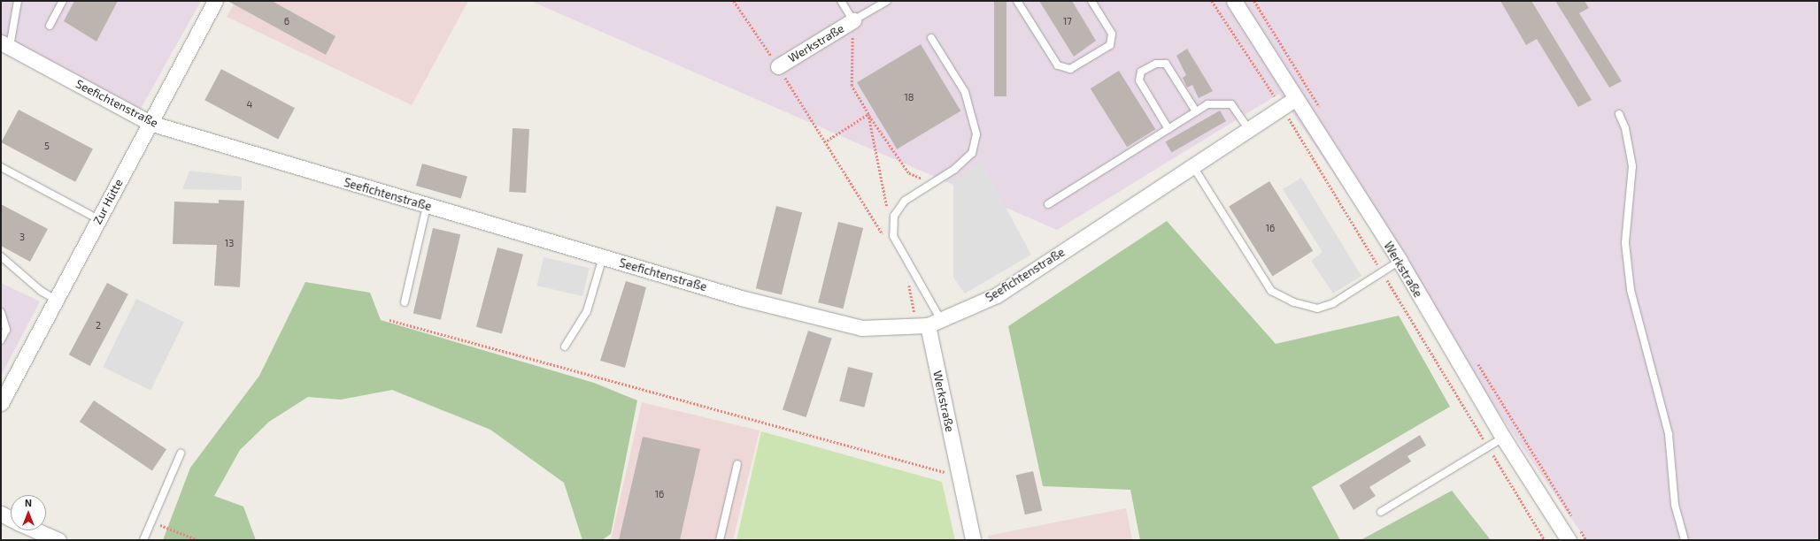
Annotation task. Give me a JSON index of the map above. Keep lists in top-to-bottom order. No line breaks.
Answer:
{"streets":{"street":["Werkstraße","Seefichtenstraße","Zur Hütte"]},"crossings":[["Werkstraße","Seefichtenstraße"],["Seefichtenstraße","Zur Hütte"]],"house_numbers":["6","17","18","4","5","16","3","13","2","16"],"north":"top"}
